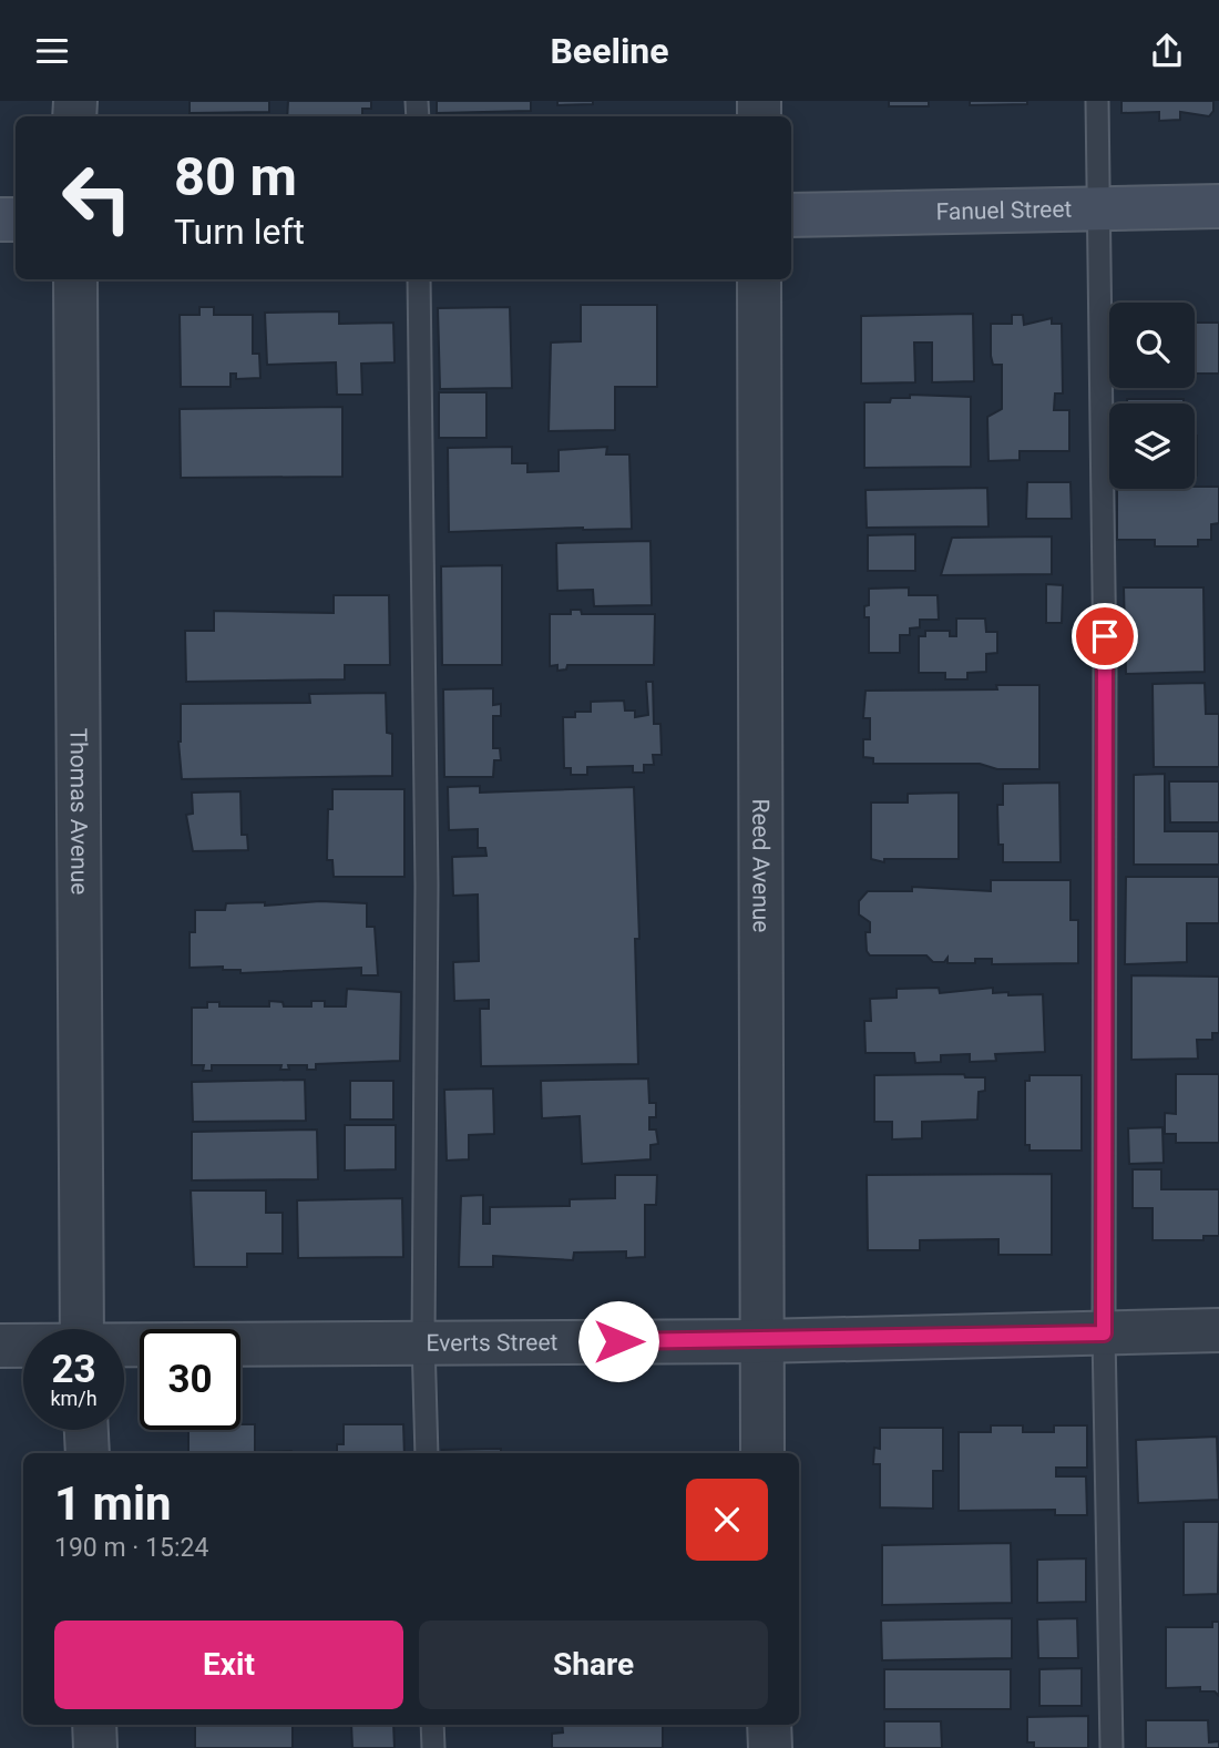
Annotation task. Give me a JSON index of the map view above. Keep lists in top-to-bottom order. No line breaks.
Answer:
{"streets":{"street":["Fanuel Street","Thomas Avenue","Reed Avenue","Everts Street"]},"crossings":[["Reed Avenue","Everts Street"]],"page":{"header":"Beeline","turn":["80 m","Turn left"],"speed":"23 km/h","limit":"30","heading":["1 min","190 m · 15:24"],"buttons":["Exit","Share"]}}
